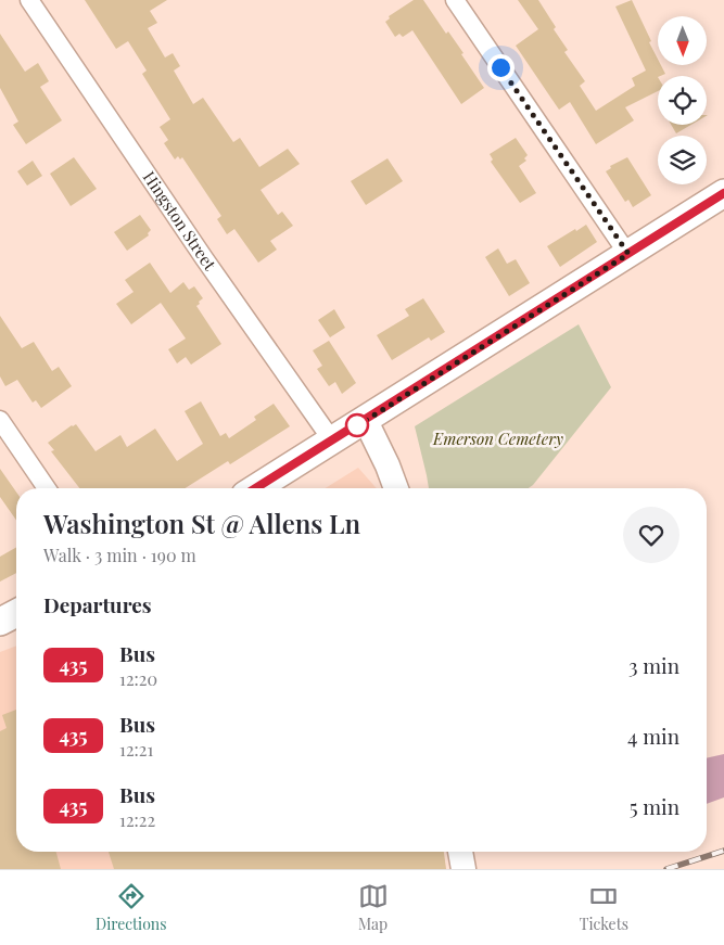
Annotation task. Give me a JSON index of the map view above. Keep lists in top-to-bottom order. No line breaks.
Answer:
{"streets":{"street":["Hingston Street"]},"parks":["Emerson Cemetery"],"lines":["bus line 435"],"north":"bottom","page":{"heading":[["Washington St @ Allens Ln","Walk · 3 min · 190 m"],"Departures"],"list":[{"mark":"435","name":"Bus","note":"12:20","value":"3 min"},{"mark":"435","name":"Bus","note":"12:21","value":"4 min"},{"mark":"435","name":"Bus","note":"12:22","value":"5 min"}],"tabs":["Directions","Map","Tickets"]}}
